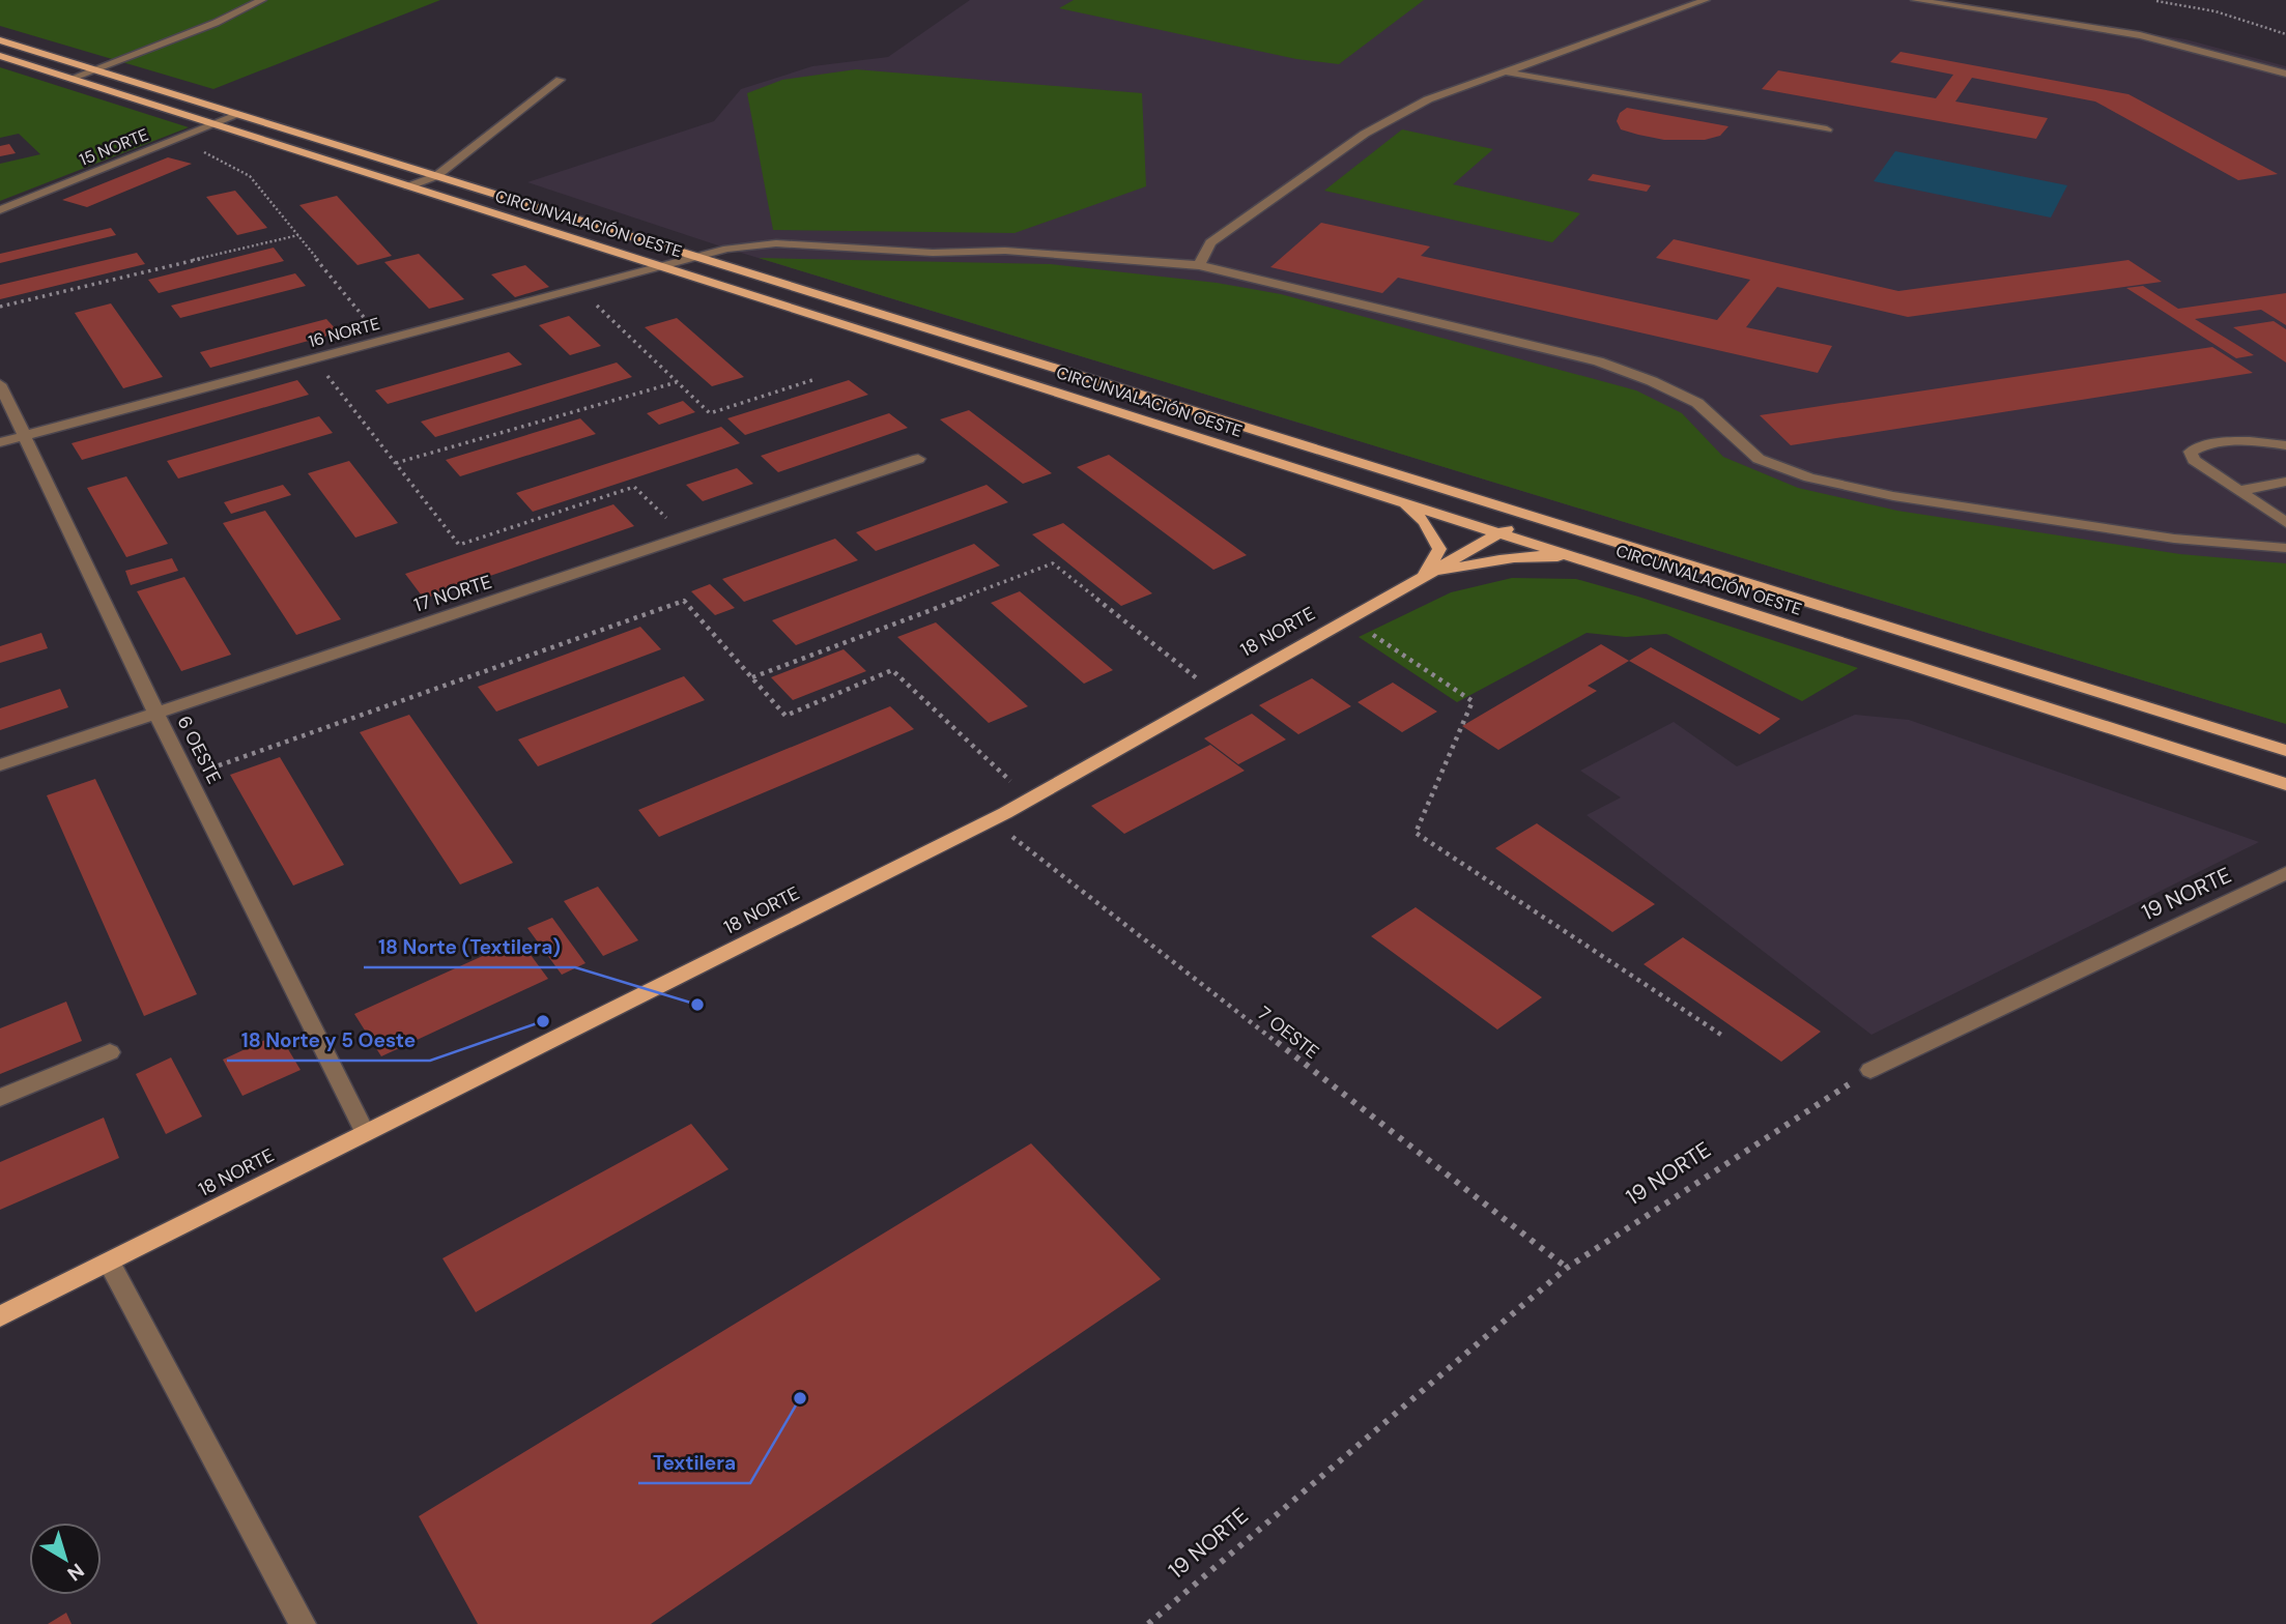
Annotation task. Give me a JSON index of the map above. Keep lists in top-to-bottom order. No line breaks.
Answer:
{"streets":{"main road":["CIRCUNVALACIÓN OESTE","18 NORTE"],"street":["15 NORTE","16 NORTE","17 NORTE","6 OESTE","19 NORTE"],"path":["7 OESTE"]},"crossings":[["15 NORTE","CIRCUNVALACIÓN OESTE"],["CIRCUNVALACIÓN OESTE","16 NORTE"],["CIRCUNVALACIÓN OESTE","18 NORTE"],["16 NORTE","6 OESTE"],["17 NORTE","6 OESTE"],["18 NORTE","6 OESTE"],["18 NORTE","7 OESTE"],["19 NORTE","7 OESTE"]],"places":["18 Norte (Textilera)","18 Norte y 5 Oeste","Textilera"],"north":"bottom right"}
